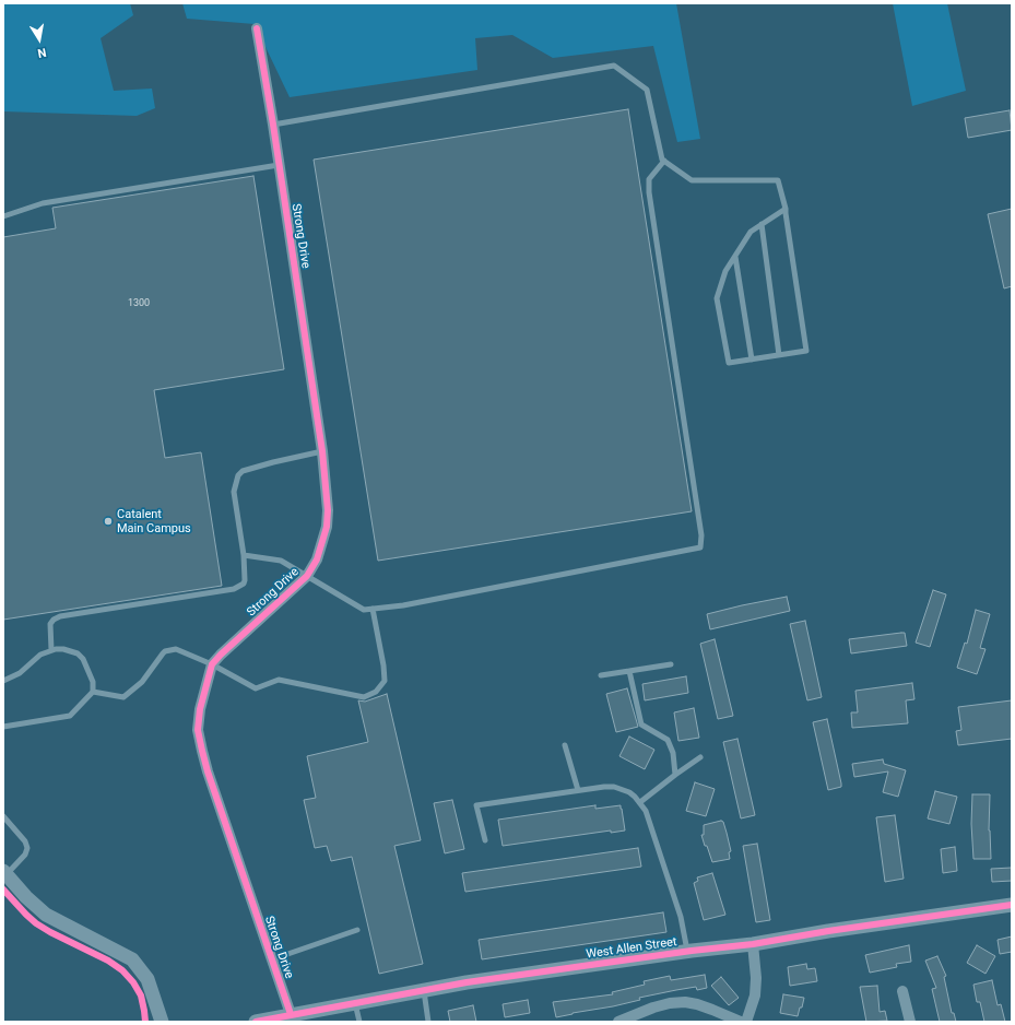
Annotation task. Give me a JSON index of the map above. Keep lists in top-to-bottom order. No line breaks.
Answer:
{"streets":{"street":["Strong Drive","West Allen Street"]},"crossings":[["Strong Drive","West Allen Street"]],"places":["Catalent Main Campus"],"house_numbers":["1300"],"north":"bottom"}
